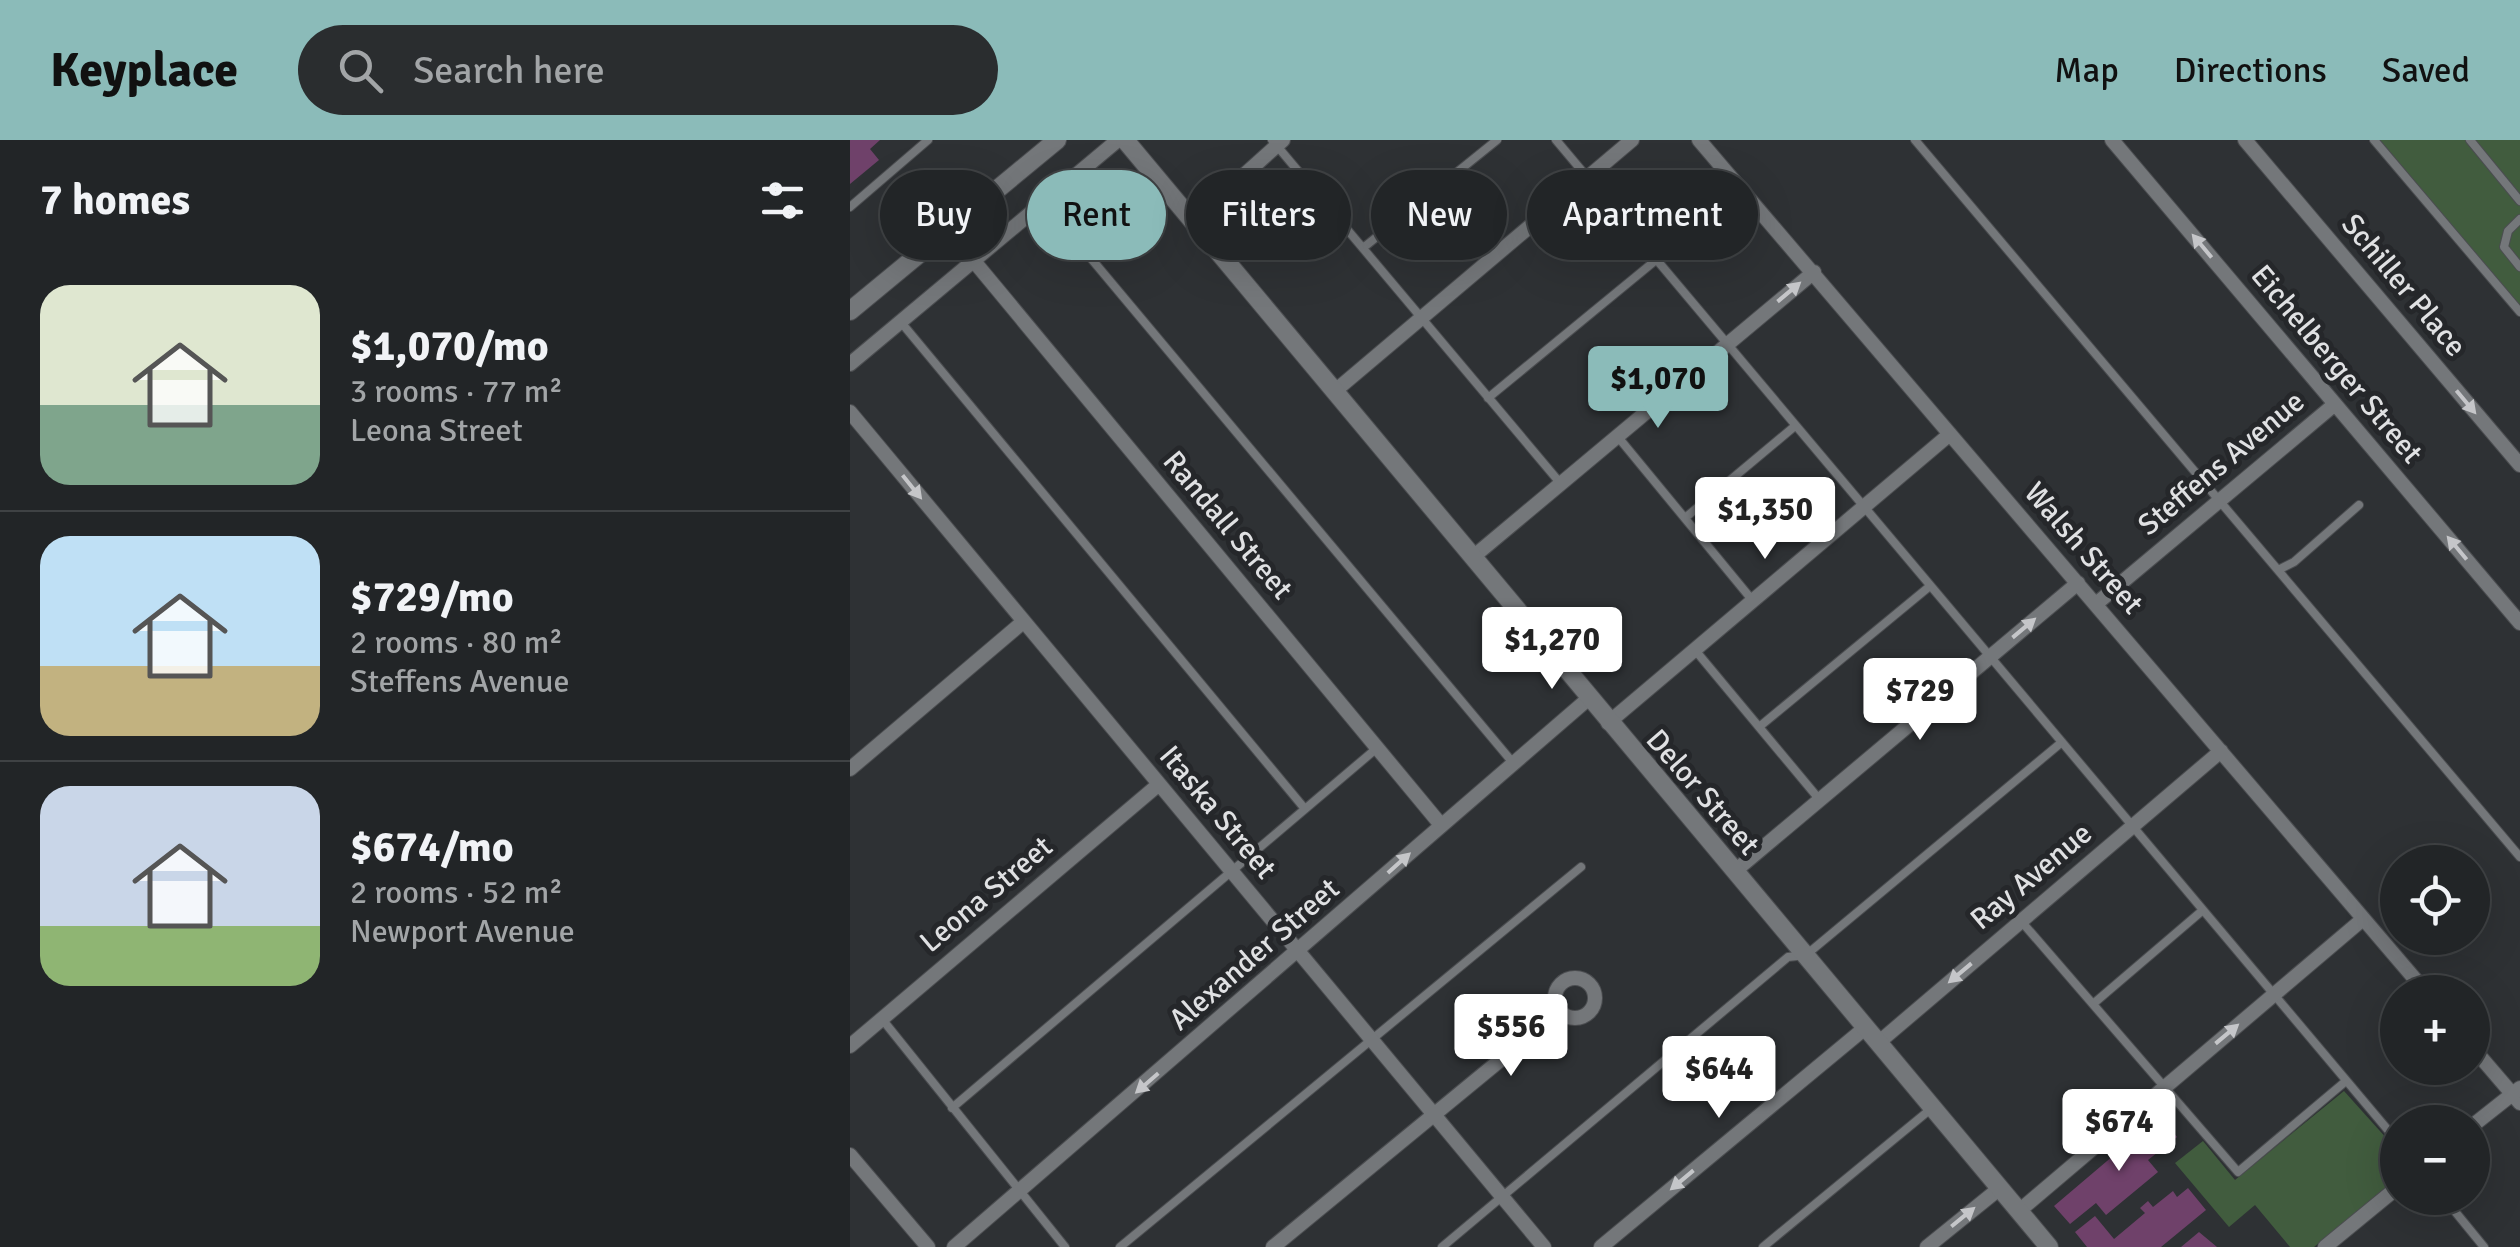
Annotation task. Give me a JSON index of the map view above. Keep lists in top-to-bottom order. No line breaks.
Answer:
{"streets":{"street":["Schiller Place","Eichelberger Street","Steffens Avenue","Randall Street","Walsh Street","Delor Street","Itaska Street","Ray Avenue","Leona Street","Alexander Street"]},"crossings":[["Eichelberger Street","Steffens Avenue"],["Steffens Avenue","Walsh Street"],["Randall Street","Alexander Street"],["Walsh Street","Ray Avenue"],["Delor Street","Ray Avenue"],["Delor Street","Alexander Street"],["Itaska Street","Leona Street"],["Itaska Street","Alexander Street"]],"one_way":["Schiller Place","Eichelberger Street","Ray Avenue"],"page":{"header":"Keyplace","search":"Search here","nav":["Map","Directions","Saved"],"heading":"7 homes","chip":["Buy","Rent","Filters","New","Apartment"],"list":[{"name":"$1,070/mo","note":"3 rooms · 77 m² · Leona Street"},{"name":"$729/mo","note":"2 rooms · 80 m² · Steffens Avenue"},{"name":"$674/mo","note":"2 rooms · 52 m² · Newport Avenue"}],"price":["$1,070","$1,350","$1,270","$729","$556","$644","$674"],"map_buttons":["+","−"]}}
